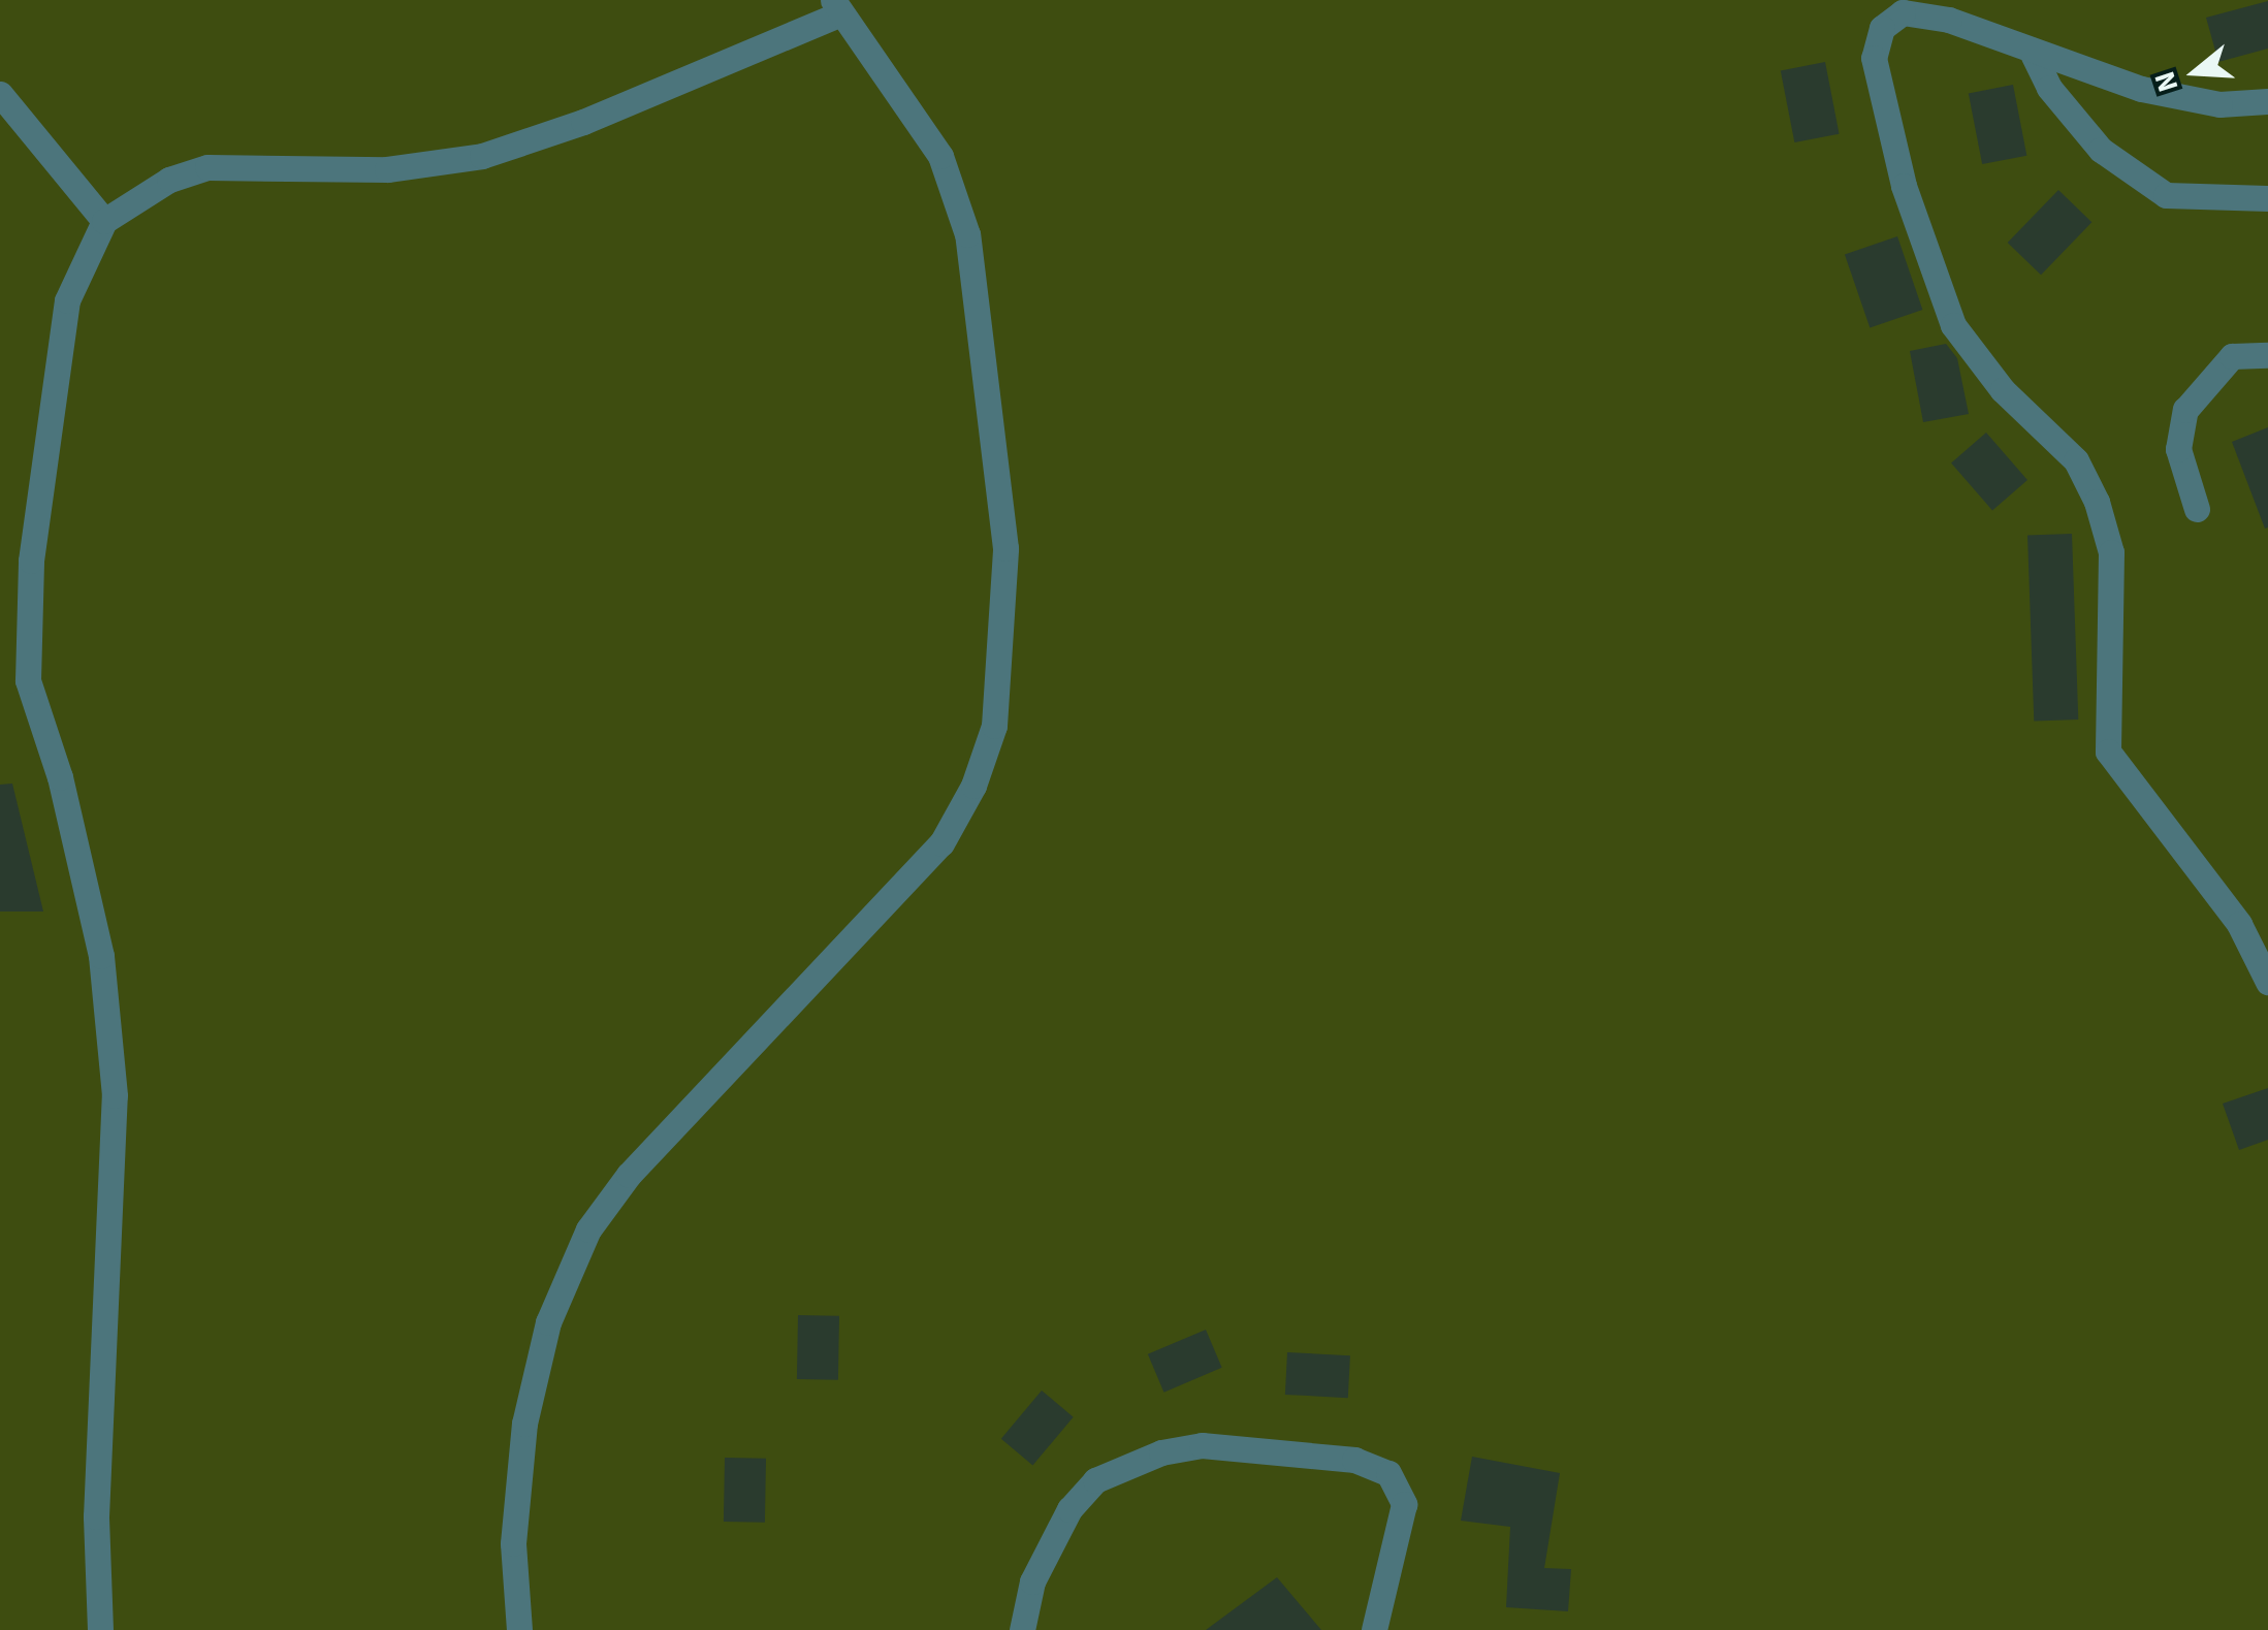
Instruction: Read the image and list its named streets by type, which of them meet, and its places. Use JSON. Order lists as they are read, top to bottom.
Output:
{
  "north": "left"
}
